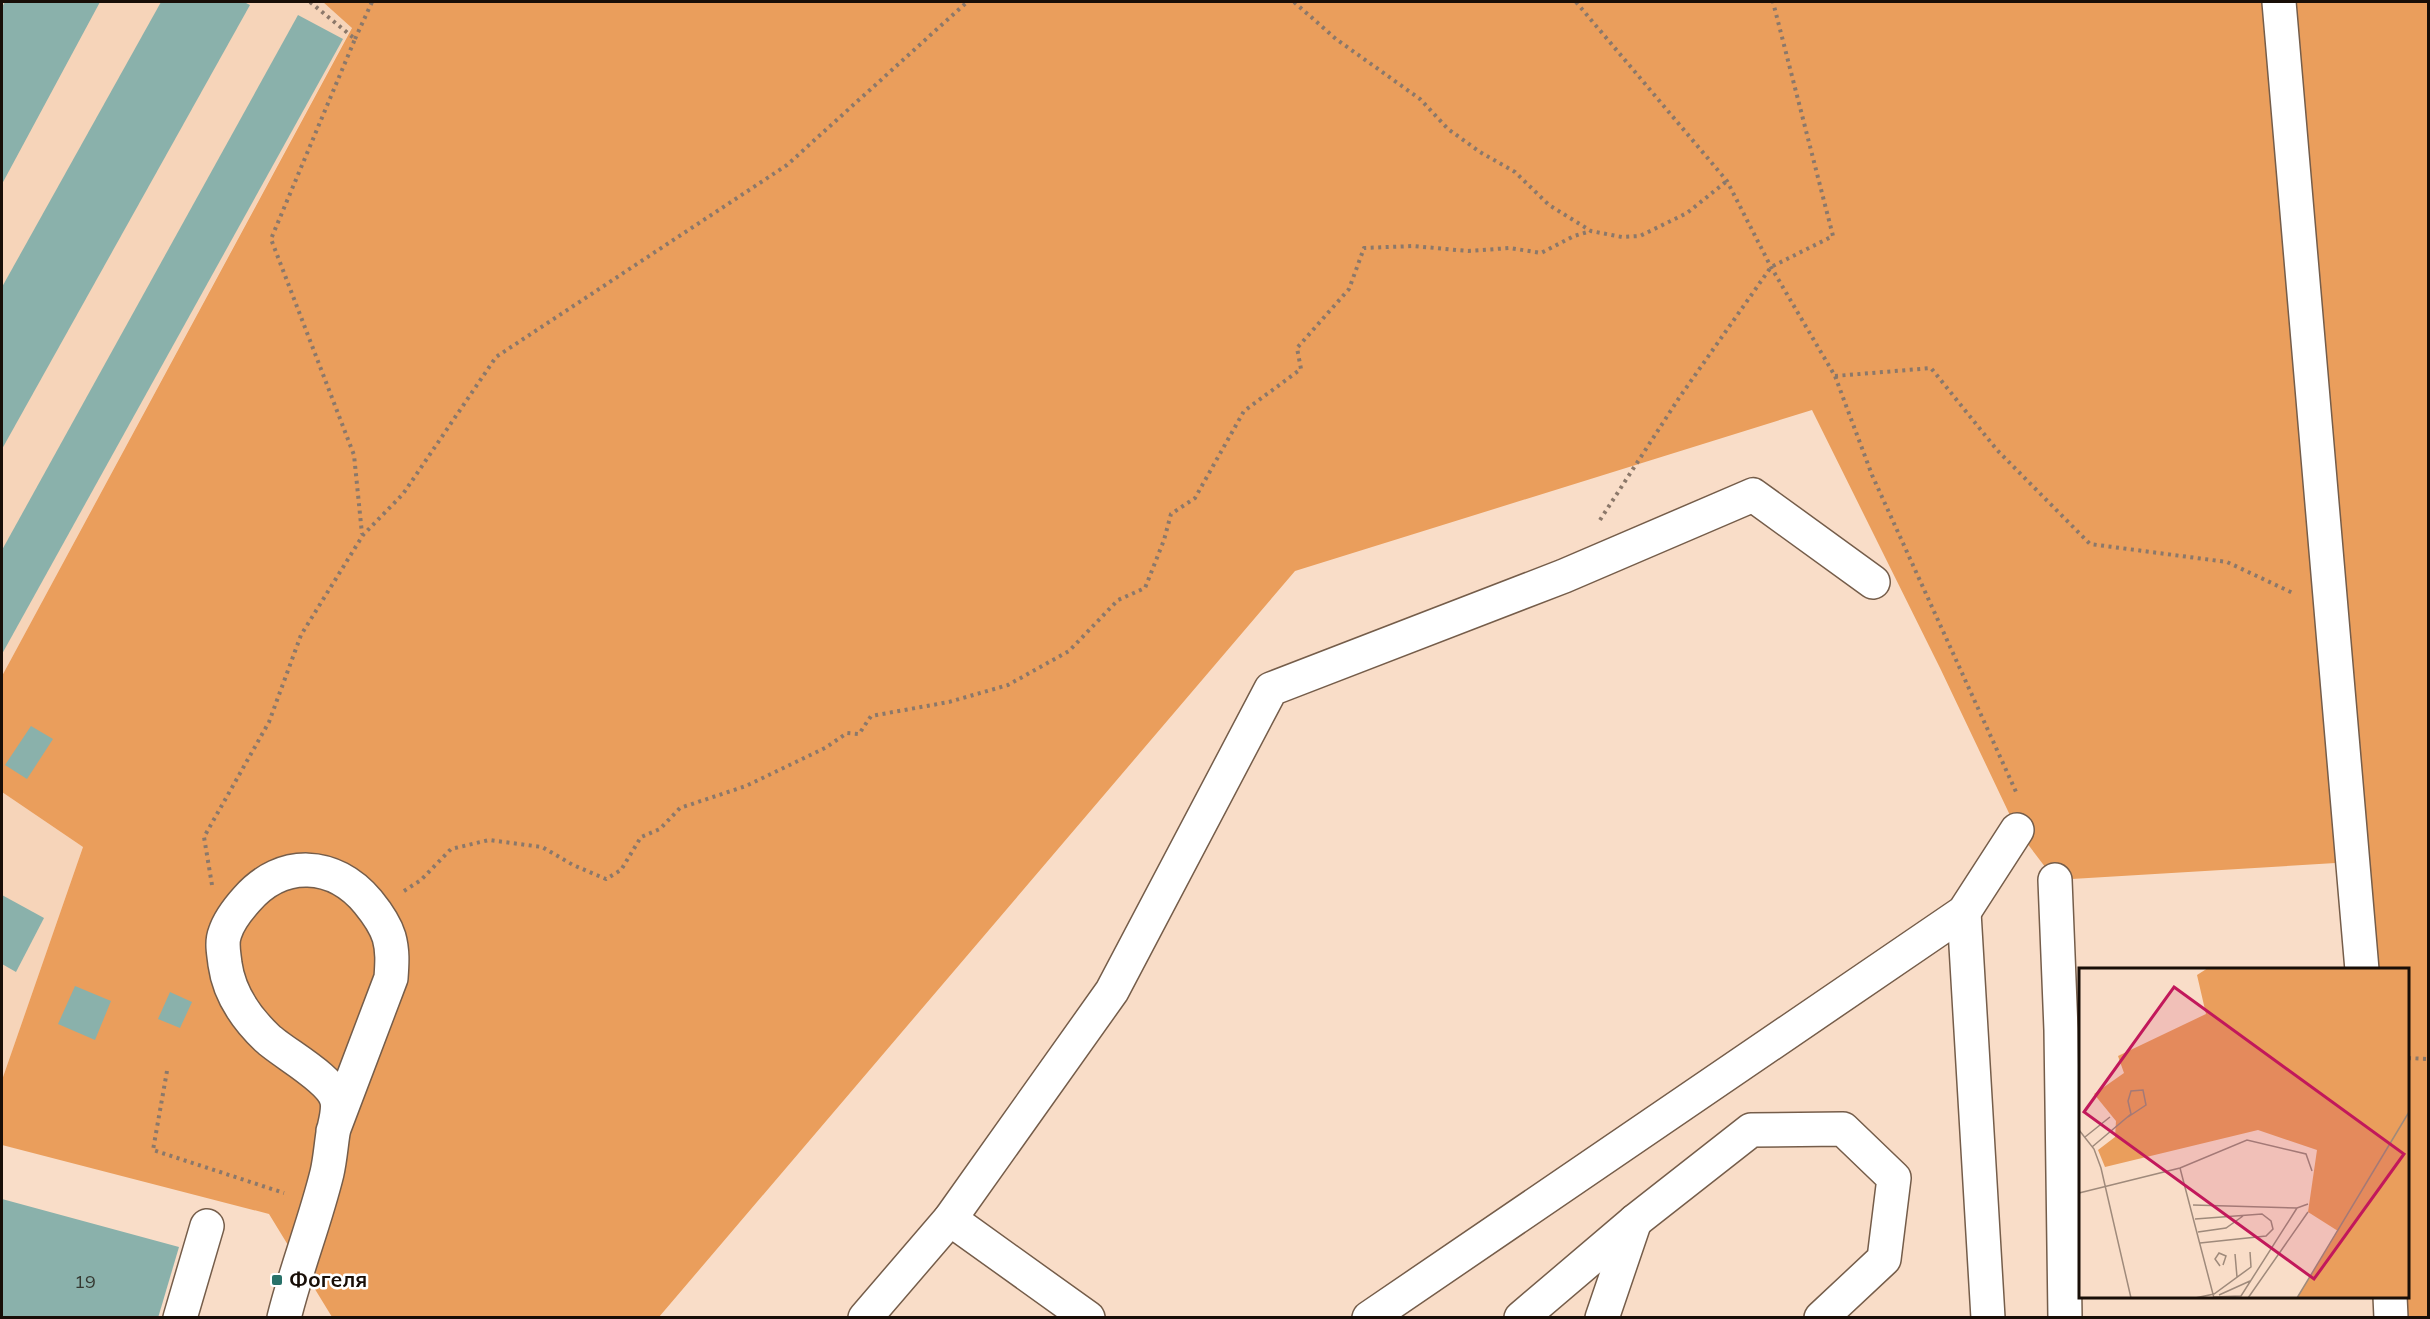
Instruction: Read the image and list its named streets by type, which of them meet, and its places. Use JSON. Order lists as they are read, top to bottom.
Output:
{
  "places": {
    "transit": ["Фогеля"]
  },
  "house_numbers": ["19"]
}
